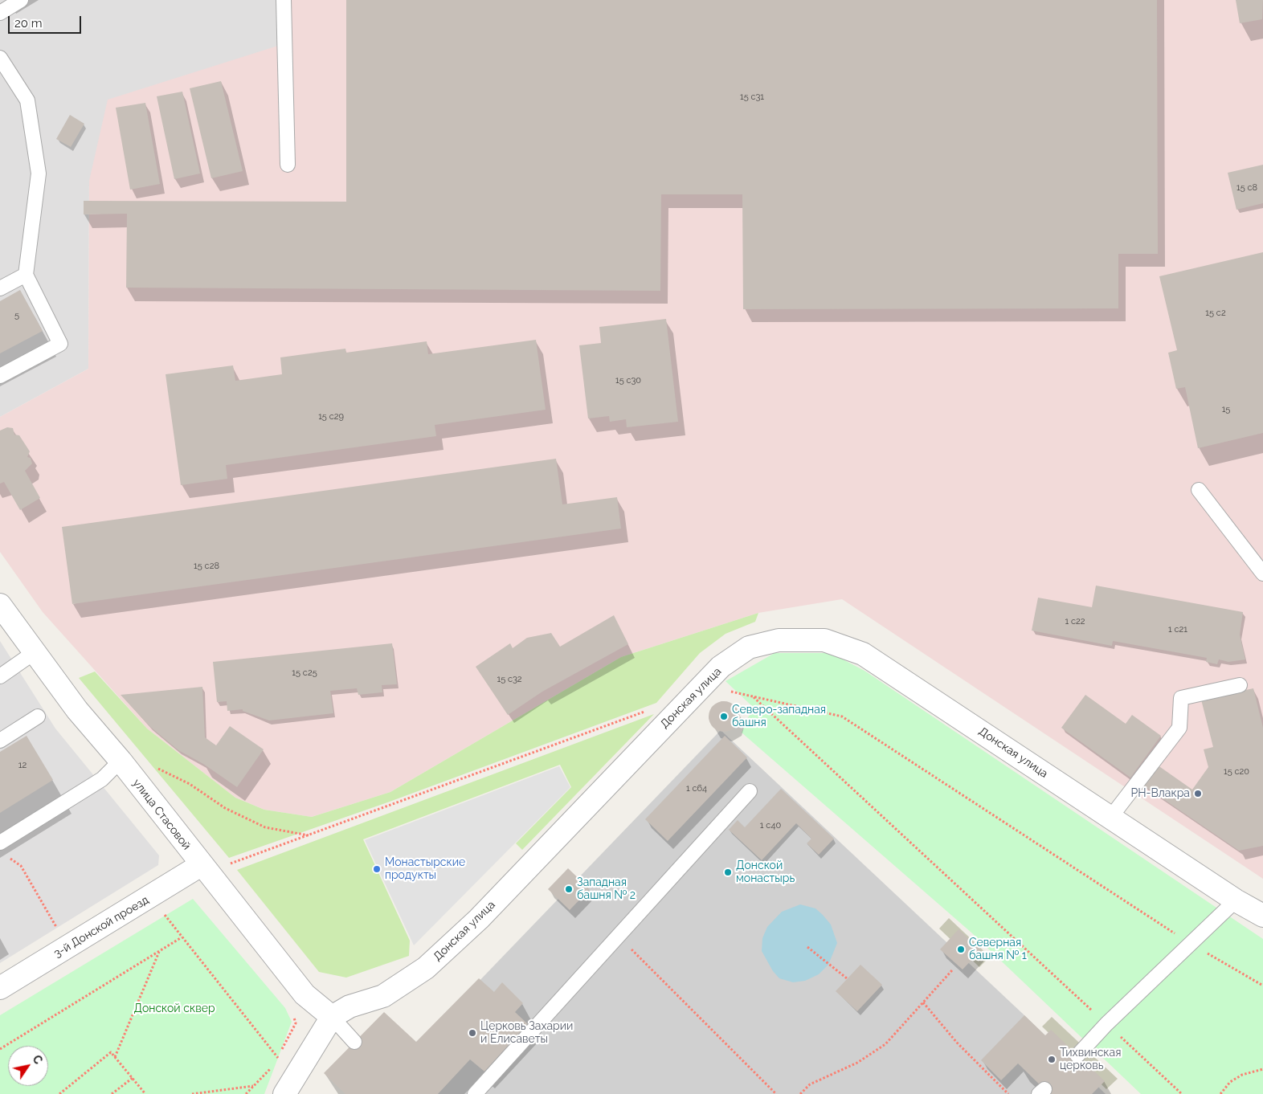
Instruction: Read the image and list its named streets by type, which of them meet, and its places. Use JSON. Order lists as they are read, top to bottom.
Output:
{
  "streets": {
    "street": ["Донская улица", "улица Стасовой", "3-й Донской проезд"]
  },
  "crossings": [
    ["Донская улица", "улица Стасовой"],
    ["улица Стасовой", "3-й Донской проезд"]
  ],
  "parks": ["Донской сквер"],
  "places": [
    "Северо-западная башня",
    "РН-Влакра",
    "Монастырские продукты",
    "Донской монастырь",
    "Западная башня № 2",
    "Северная башня № 1",
    "Церковь Захарии и Елисаветы",
    "Тихвинская церковь"
  ],
  "house_numbers": [
    "15 с31",
    "15 с8",
    "15 с2",
    "5",
    "15 с30",
    "15",
    "15 с29",
    "15 с28",
    "1 с22",
    "1 с21",
    "15 с25",
    "15 с32",
    "12",
    "15 с20",
    "1 с64",
    "1 с40"
  ],
  "scale_bar": "20 m",
  "north": "top right"
}
